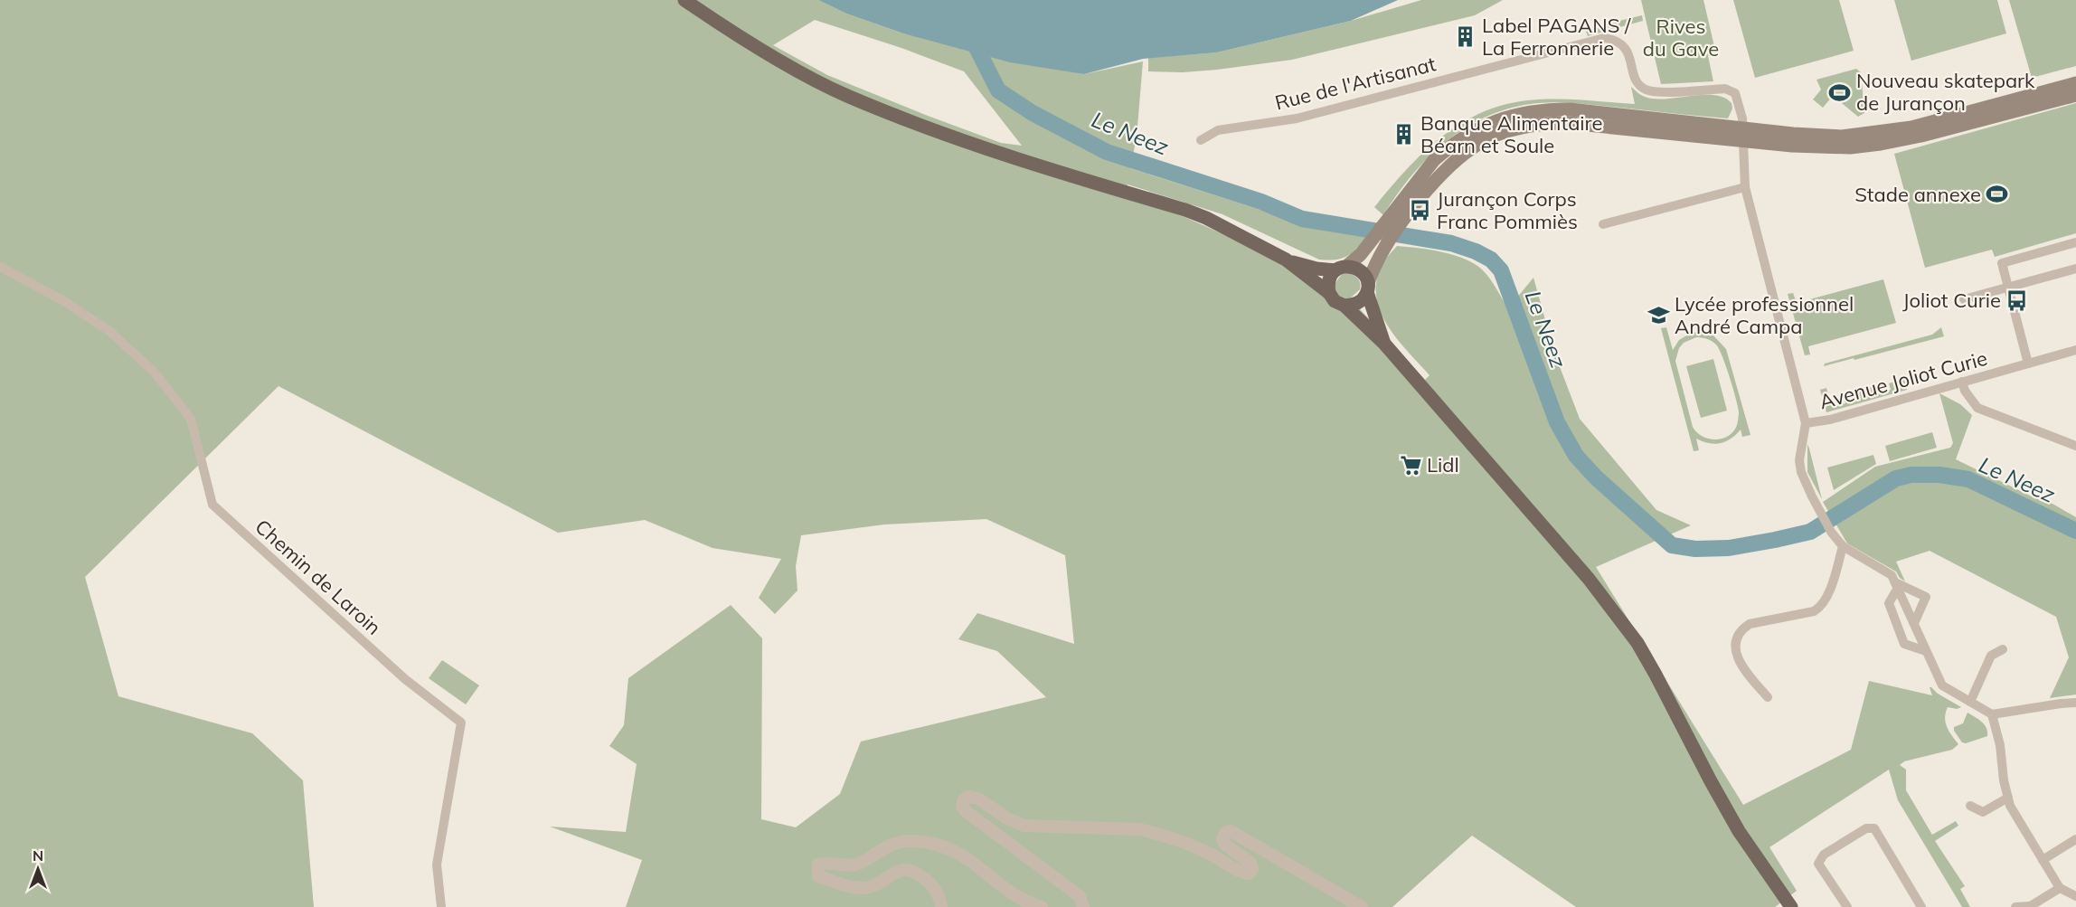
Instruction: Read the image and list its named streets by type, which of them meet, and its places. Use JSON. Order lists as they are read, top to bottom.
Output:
{
  "streets": {
    "street": ["Rue de l'Artisanat", "Avenue Joliot Curie", "Chemin de Laroin"]
  },
  "crossings": [
    ["Rue de l'Artisanat", "Avenue Joliot Curie"]
  ],
  "water": ["Le Neez"],
  "parks": ["Rives du Gave"],
  "places": {
    "building": ["Label PAGANS / La Ferronnerie", "Banque Alimentaire Béarn et Soule"],
    "sports": ["Nouveau skatepark de Jurançon", "Stade annexe"],
    "bus stop": ["Jurançon Corps Franc Pommiès", "Joliot Curie"],
    "school or university": ["Lycée professionnel André Campa"],
    "supermarket": ["Lidl"]
  },
  "north": "top"
}
